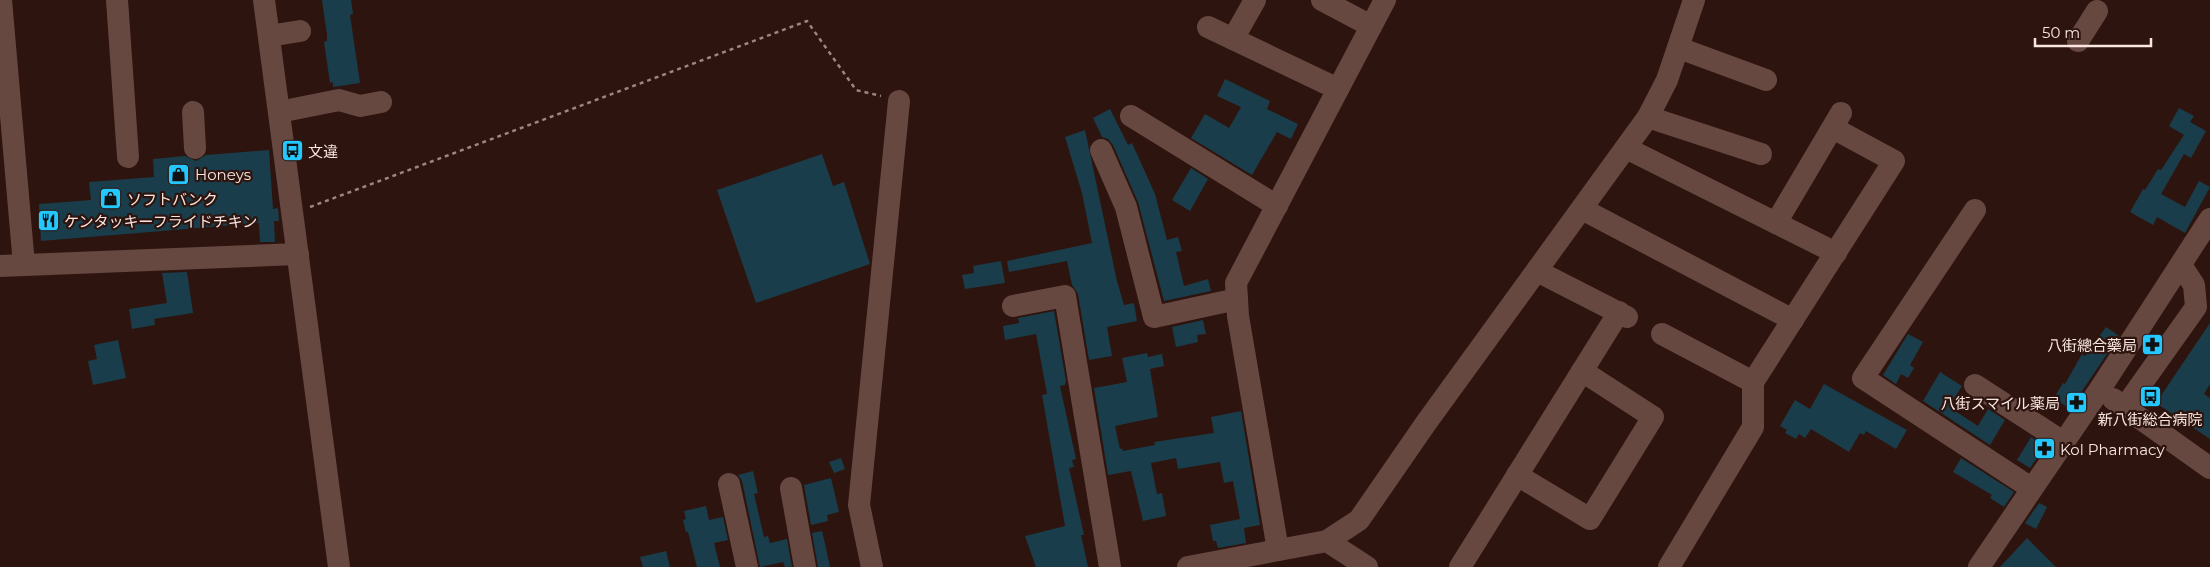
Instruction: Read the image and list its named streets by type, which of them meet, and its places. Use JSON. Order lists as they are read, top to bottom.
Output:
{
  "places": {
    "bus stop": ["文違", "新八街総合病院"],
    "shop": ["Honeys", "ソフトバンク"],
    "restaurant": ["ケンタッキーフライドチキン"],
    "pharmacy": ["八街總合藥局", "八街スマイル薬局", "Kol Pharmacy"]
  },
  "scale_bar": "50 m"
}
